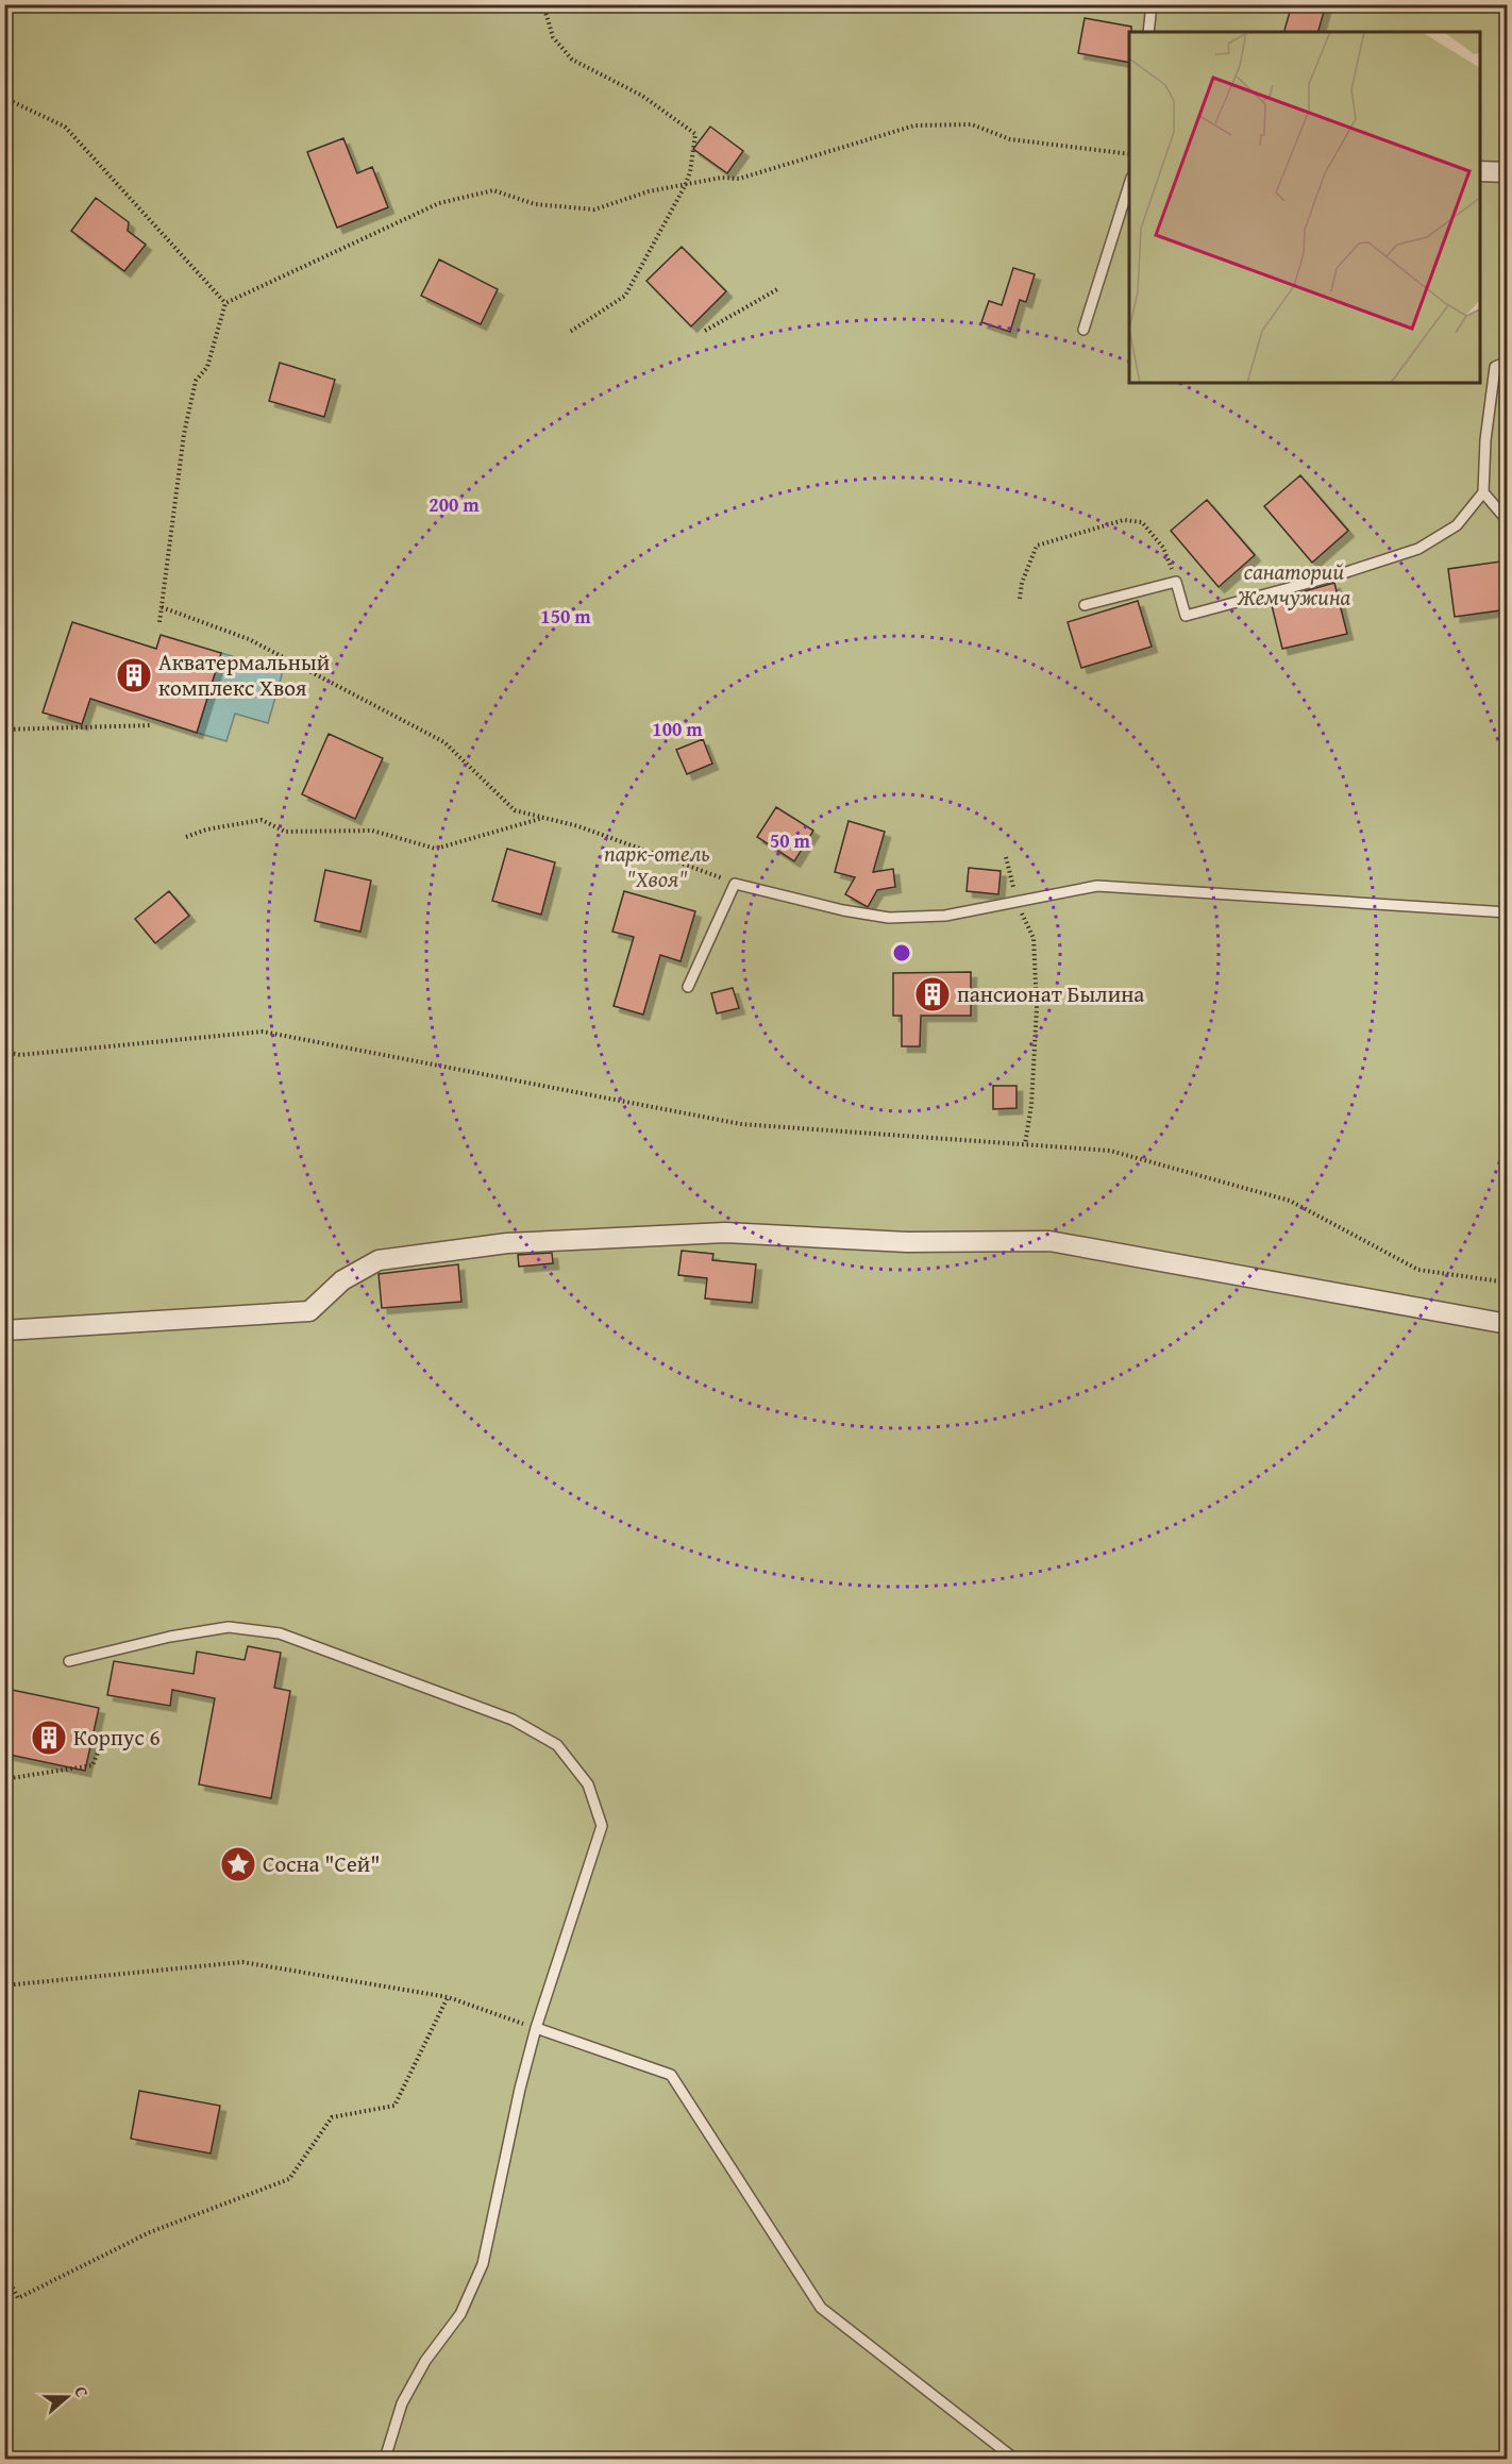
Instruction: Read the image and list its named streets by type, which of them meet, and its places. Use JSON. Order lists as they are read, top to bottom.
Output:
{
  "parks": ["санаторий Жемчужина", "парк-отель \"Хвоя\""],
  "places": {
    "building": ["Акватермальный комплекс Хвоя", "пансионат Былина", "Корпус 6"],
    "place": ["Сосна \"Сей\""]
  },
  "north": "right",
  "rings": [
    "200 m",
    "150 m",
    "100 m",
    "50 m"
  ]
}
